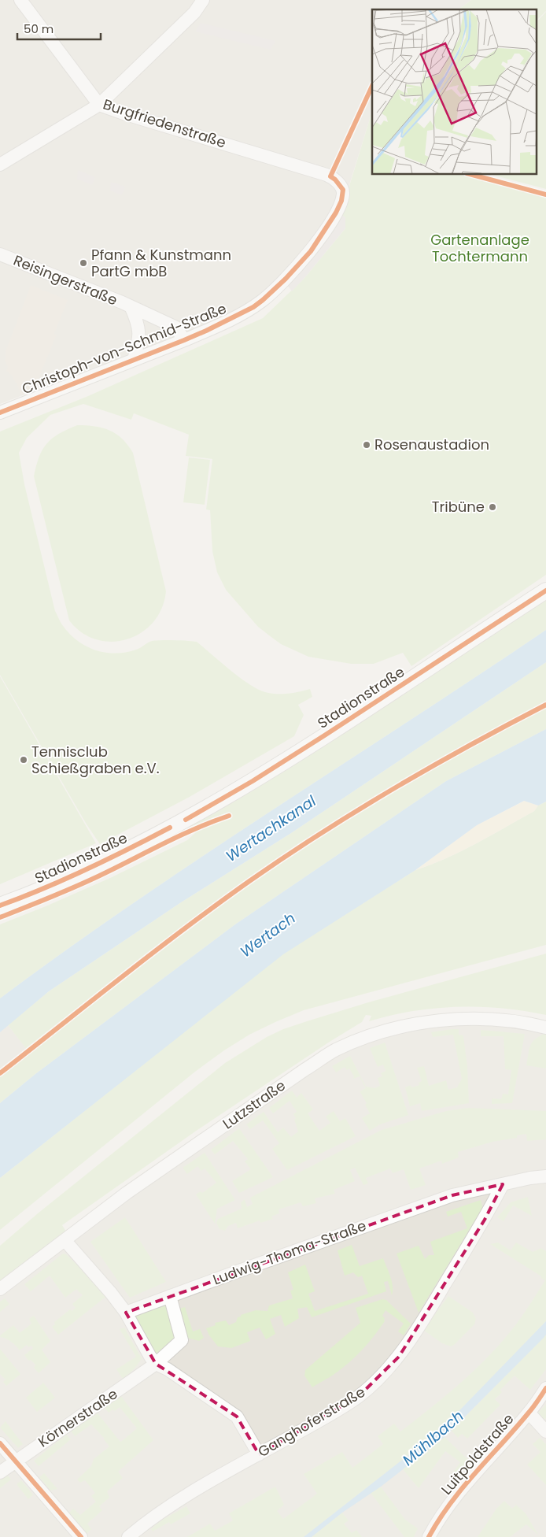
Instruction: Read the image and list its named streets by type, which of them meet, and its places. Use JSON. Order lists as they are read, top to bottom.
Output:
{
  "streets": {
    "street": [
      "Burgfriedenstraße",
      "Reisingerstraße",
      "Christoph-von-Schmid-Straße",
      "Stadionstraße",
      "Lutzstraße",
      "Ludwig-Thoma-Straße",
      "Körnerstraße",
      "Ganghoferstraße",
      "Luitpoldstraße"
    ]
  },
  "crossings": [
    ["Burgfriedenstraße", "Christoph-von-Schmid-Straße"],
    ["Reisingerstraße", "Christoph-von-Schmid-Straße"],
    ["Ludwig-Thoma-Straße", "Körnerstraße"],
    ["Ludwig-Thoma-Straße", "Ganghoferstraße"]
  ],
  "water": ["Wertachkanal", "Wertach", "Mühlbach"],
  "parks": ["Gartenanlage Tochtermann"],
  "places": [
    "Pfann & Kunstmann PartG mbB",
    "Rosenaustadion",
    "Tribüne",
    "Tennisclub Schießgraben e.V."
  ],
  "scale_bar": "50 m"
}
